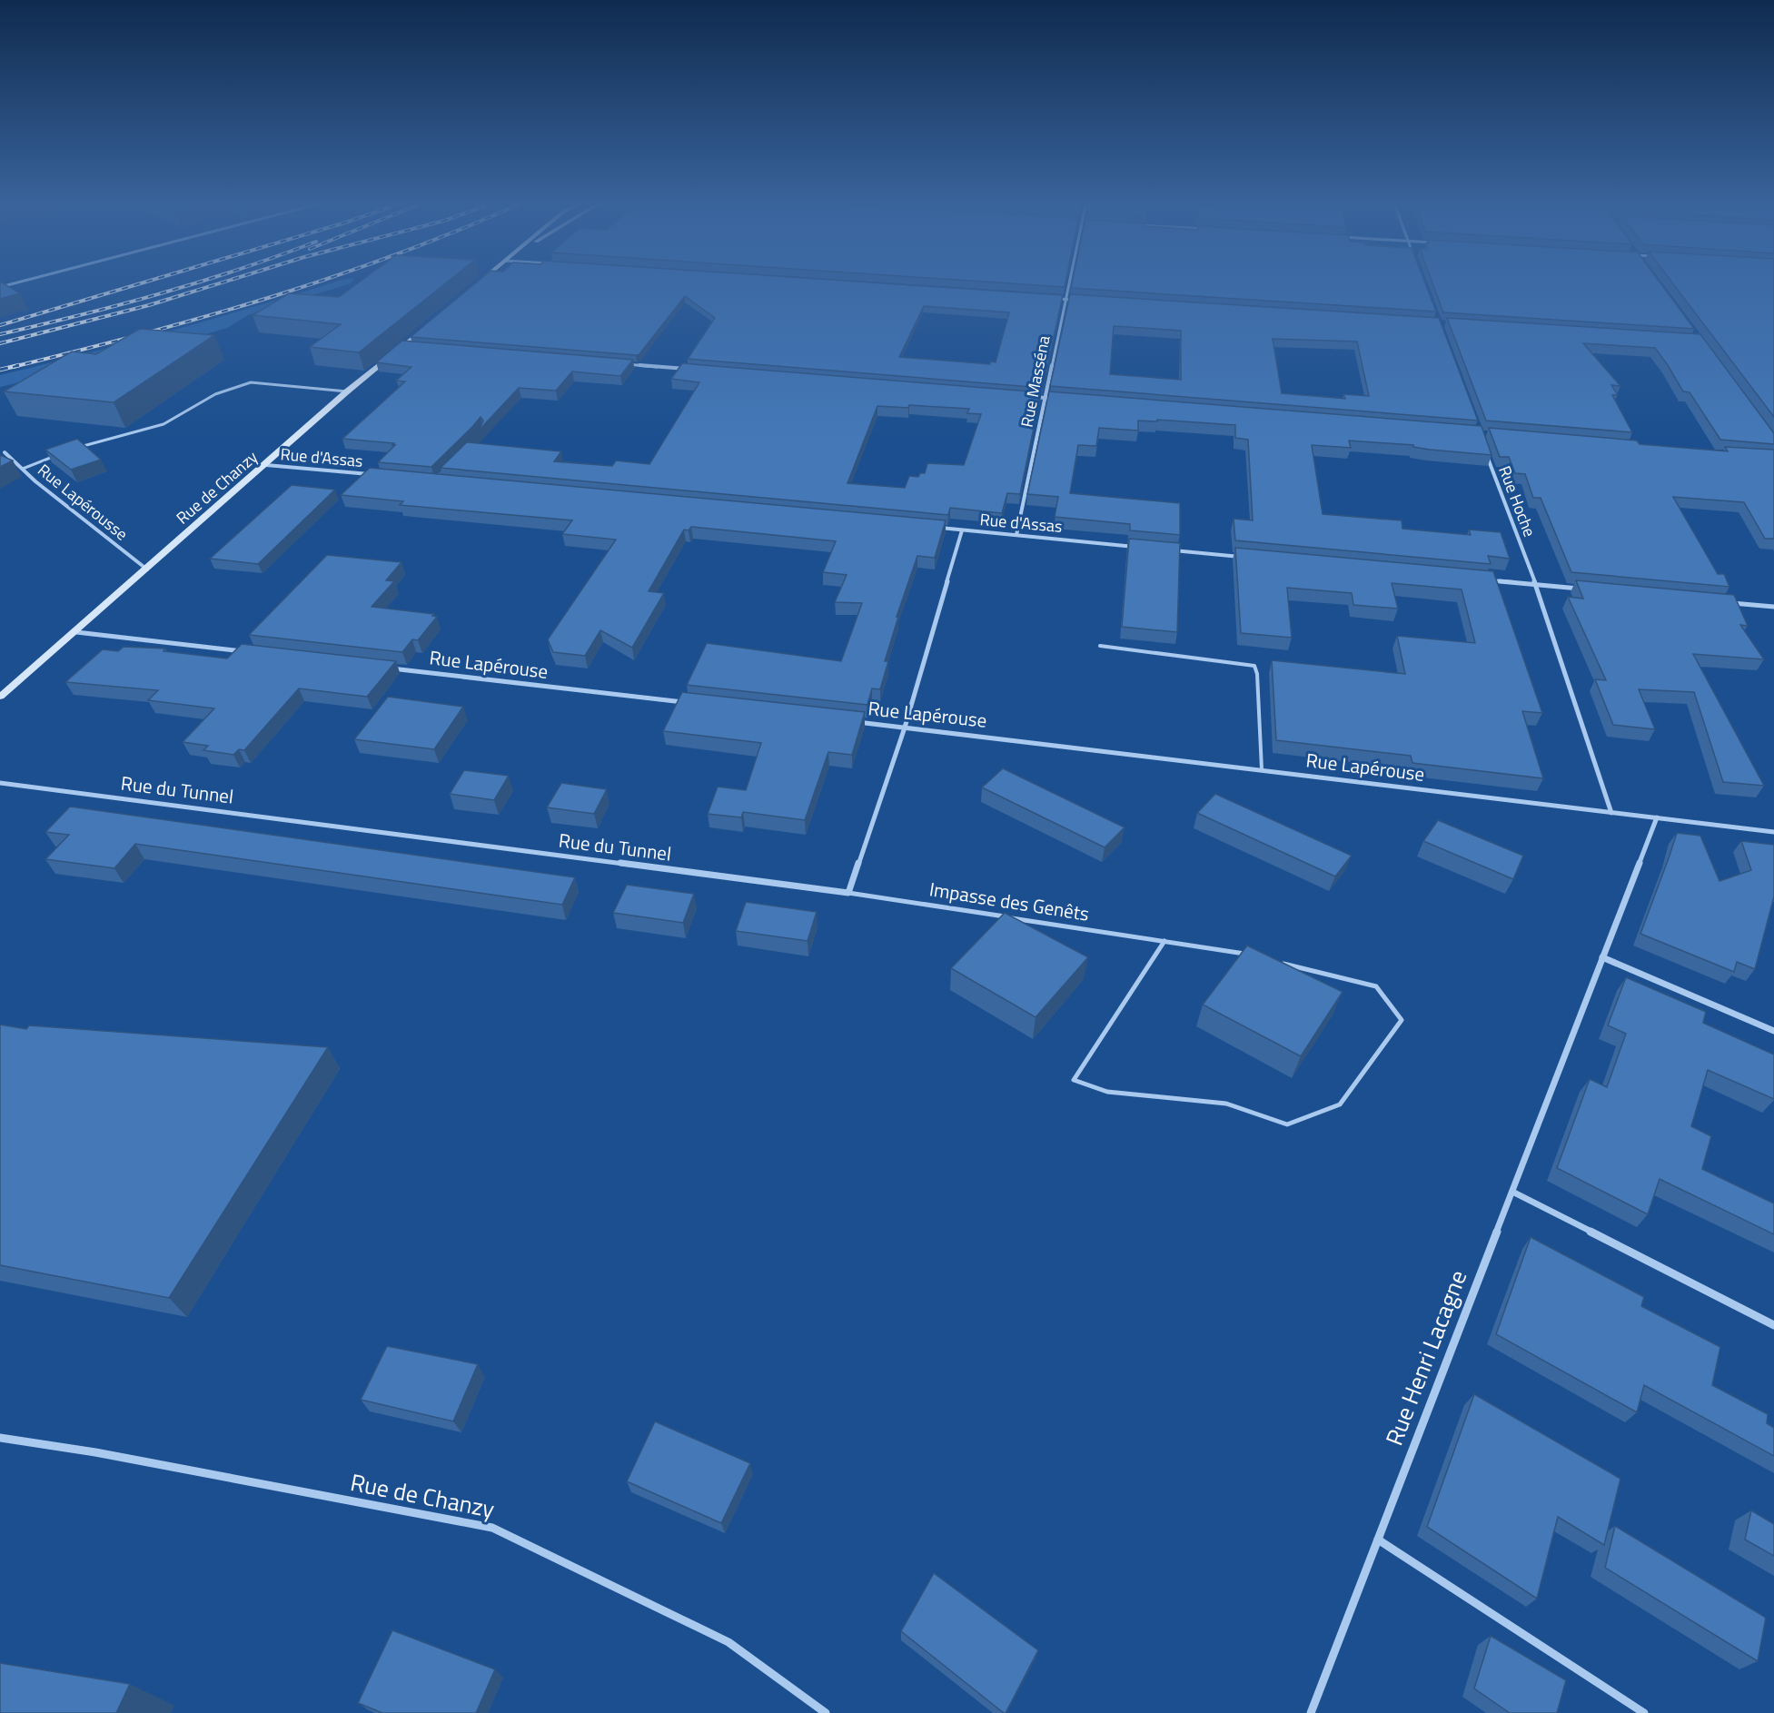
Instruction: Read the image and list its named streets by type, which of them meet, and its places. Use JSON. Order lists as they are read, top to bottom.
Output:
{
  "streets": {
    "main road": ["Rue de Chanzy"],
    "street": [
      "Rue Masséna",
      "Rue d'Assas",
      "Rue Hoche",
      "Rue Lapérousse",
      "Rue Lapérouse",
      "Rue du Tunnel",
      "Rue Henri Lacagne"
    ],
    "lane": ["Impasse des Genêts"]
  },
  "crossings": [
    ["Rue Masséna", "Rue d'Assas"],
    ["Rue d'Assas", "Rue de Chanzy"],
    ["Rue de Chanzy", "Rue Lapérousse"],
    ["Rue Hoche", "Rue Lapérouse"],
    ["Rue Lapérouse", "Rue Henri Lacagne"],
    ["Rue du Tunnel", "Impasse des Genêts"]
  ]
}
